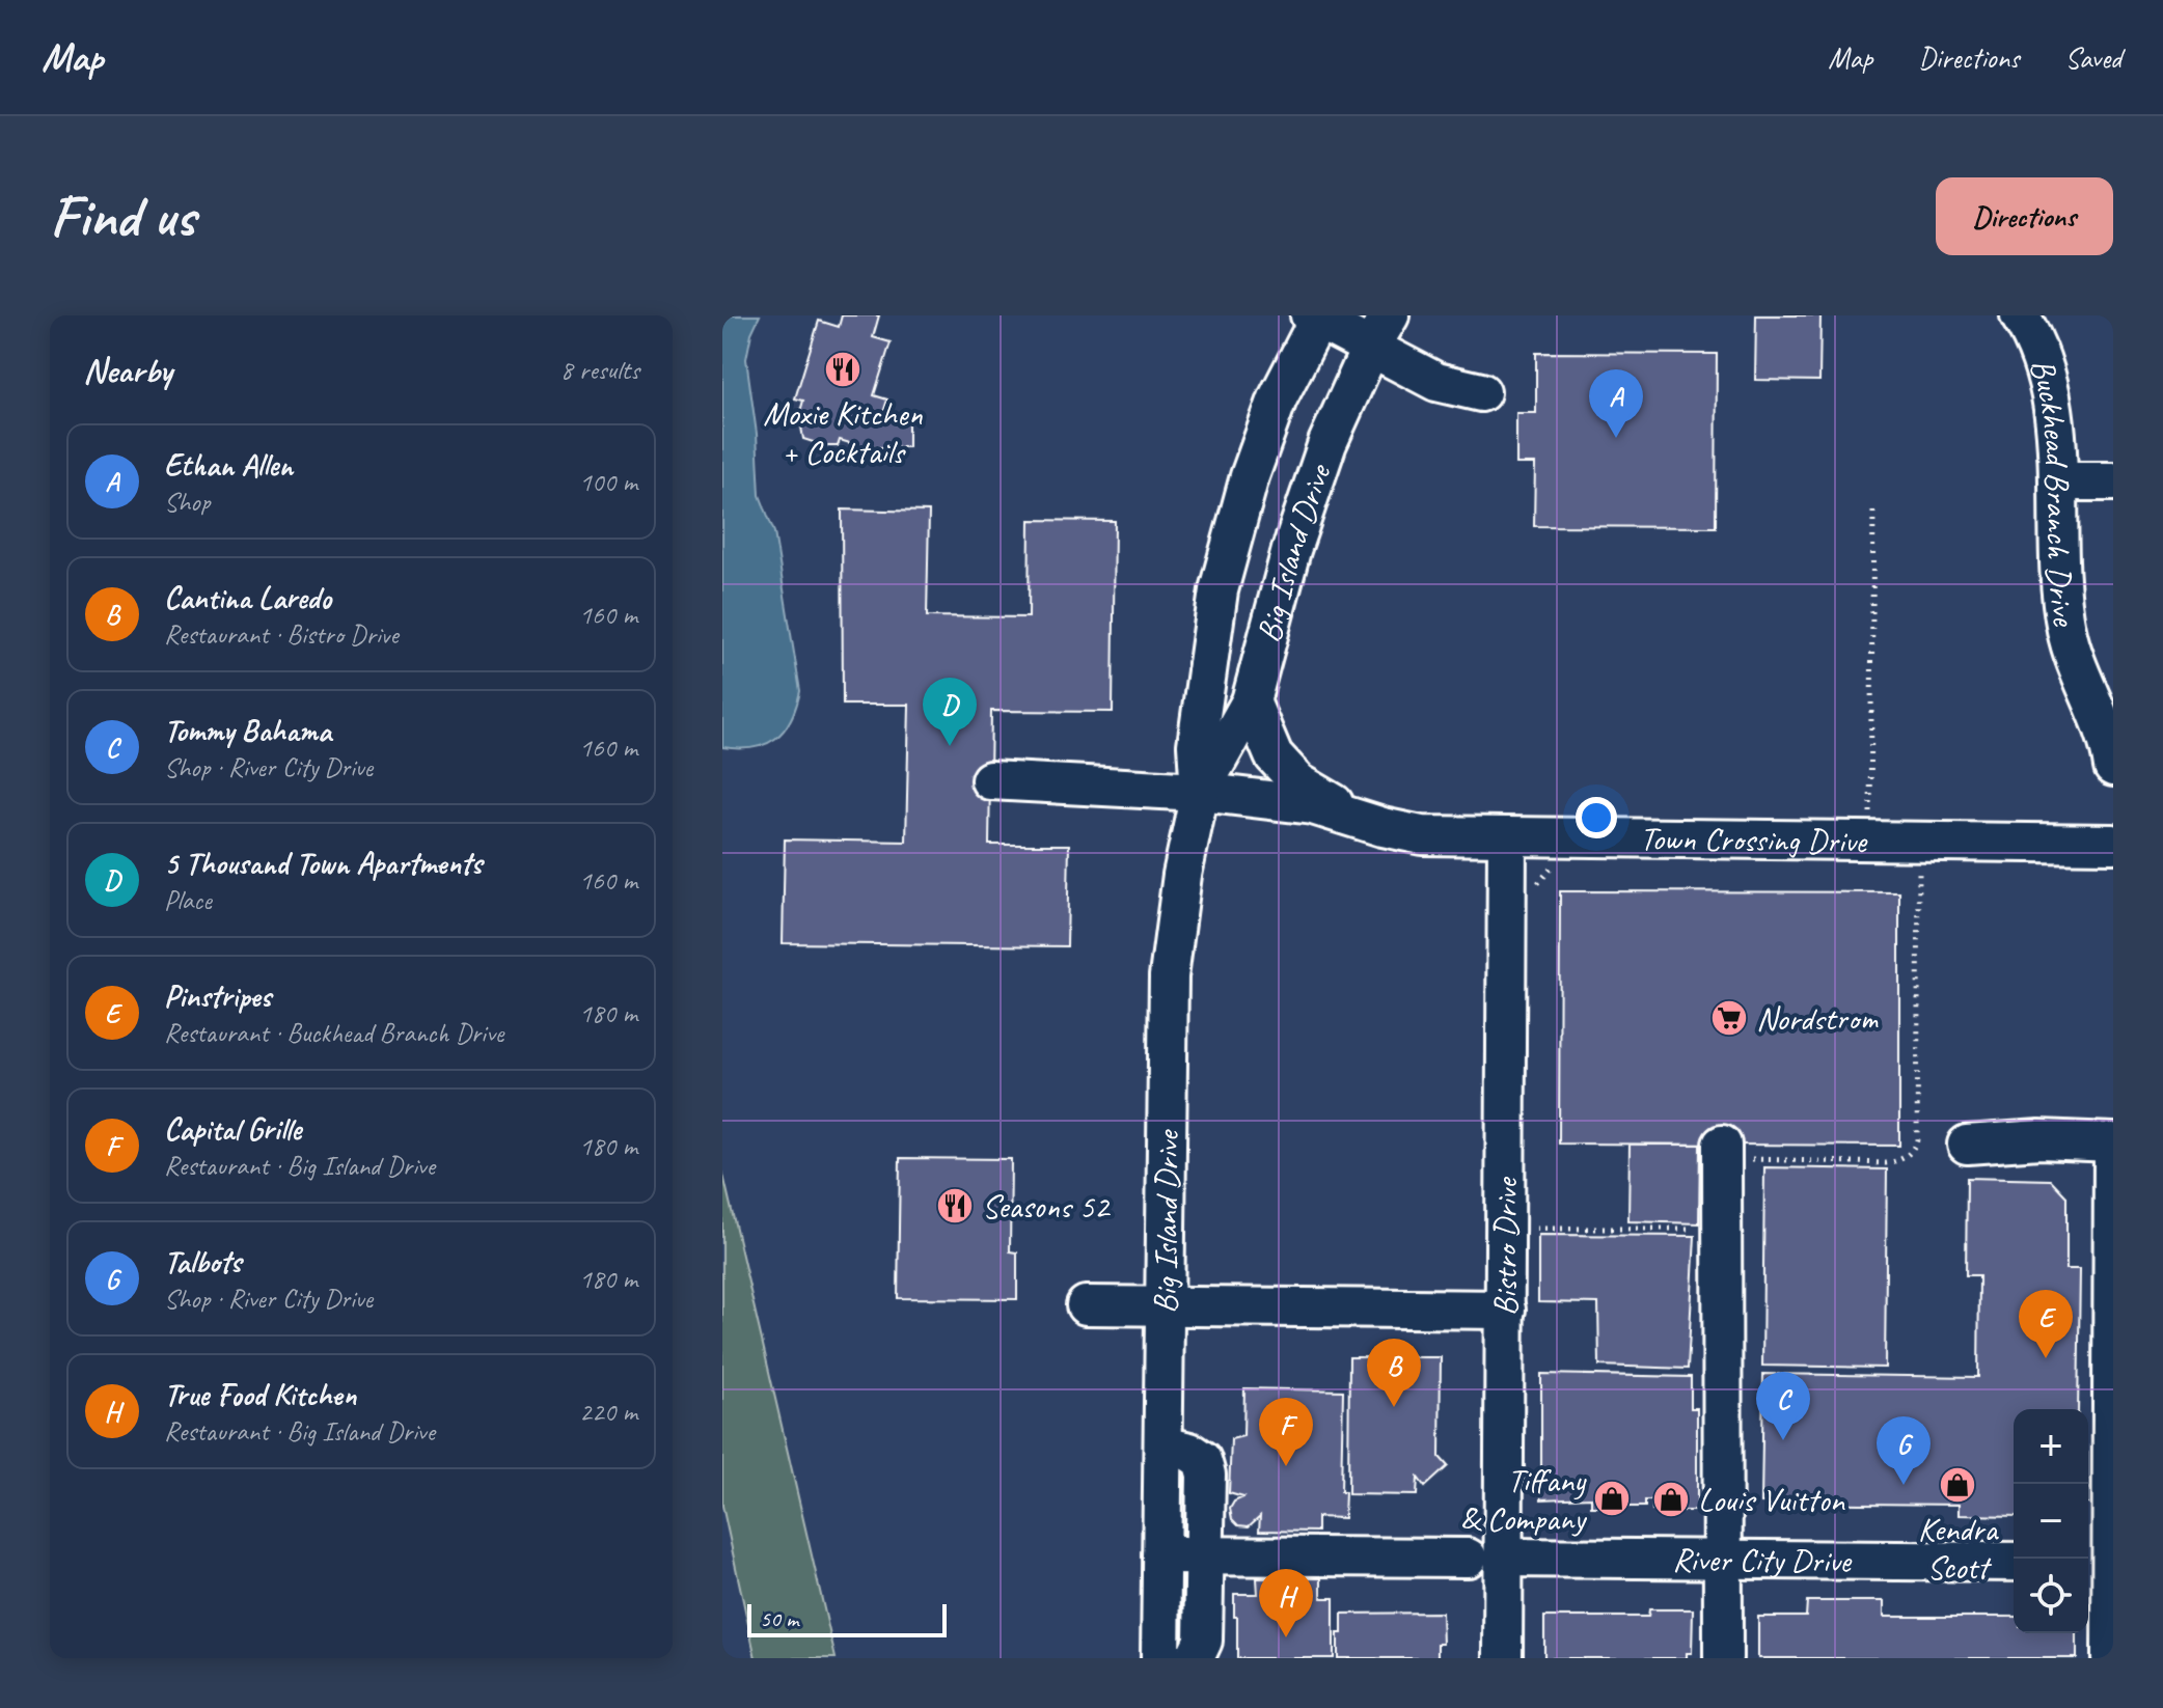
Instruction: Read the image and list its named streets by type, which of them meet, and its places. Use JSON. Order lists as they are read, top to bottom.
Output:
{
  "streets": {
    "street": [
      "Buckhead Branch Drive",
      "Big Island Drive",
      "Town Crossing Drive",
      "Bistro Drive",
      "River City Drive"
    ]
  },
  "crossings": [
    ["Big Island Drive", "Town Crossing Drive"],
    ["Big Island Drive", "River City Drive"],
    ["Town Crossing Drive", "Bistro Drive"],
    ["Bistro Drive", "River City Drive"]
  ],
  "places": {
    "restaurant": ["Moxie Kitchen + Cocktails", "Seasons 52"],
    "supermarket": ["Nordstrom"],
    "shop": ["Kendra Scott", "Tiffany & Company", "Louis Vuitton"]
  },
  "scale_bar": "50 m",
  "page": {
    "header": "Map",
    "nav": ["Map", "Directions", "Saved"],
    "buttons": "Directions",
    "title": "Find us",
    "heading": ["Nearby", "8 results"],
    "pins": [
      "A",
      "D",
      "E",
      "B",
      "C",
      "F",
      "G",
      "H"
    ],
    "list": [
      {
        "mark": "A",
        "name": "Ethan Allen",
        "note": "Shop",
        "value": "100 m"
      },
      {
        "mark": "B",
        "name": "Cantina Laredo",
        "note": "Restaurant · Bistro Drive",
        "value": "160 m"
      },
      {
        "mark": "C",
        "name": "Tommy Bahama",
        "note": "Shop · River City Drive",
        "value": "160 m"
      },
      {
        "mark": "D",
        "name": "5 Thousand Town Apartments",
        "note": "Place",
        "value": "160 m"
      },
      {
        "mark": "E",
        "name": "Pinstripes",
        "note": "Restaurant · Buckhead Branch Drive",
        "value": "180 m"
      },
      {
        "mark": "F",
        "name": "Capital Grille",
        "note": "Restaurant · Big Island Drive",
        "value": "180 m"
      },
      {
        "mark": "G",
        "name": "Talbots",
        "note": "Shop · River City Drive",
        "value": "180 m"
      },
      {
        "mark": "H",
        "name": "True Food Kitchen",
        "note": "Restaurant · Big Island Drive",
        "value": "220 m"
      }
    ],
    "map_buttons": ["+", "−"],
    "scale": "50 m"
  }
}
